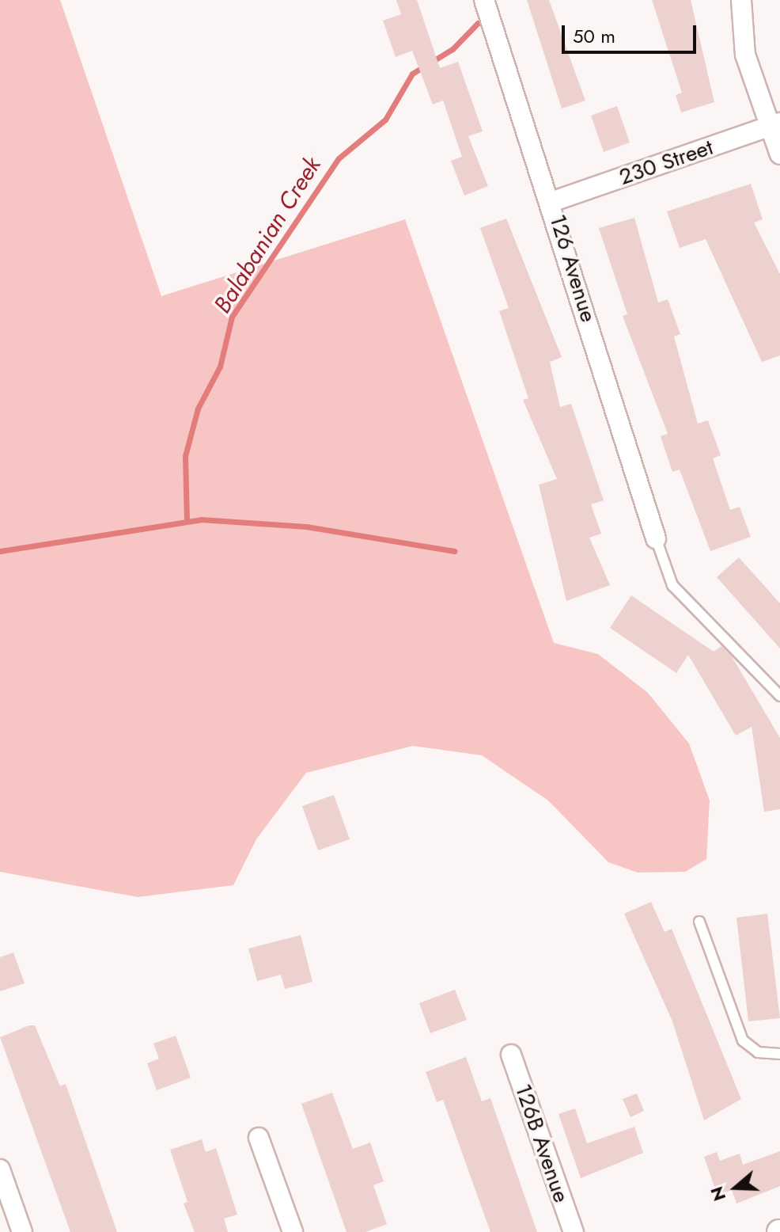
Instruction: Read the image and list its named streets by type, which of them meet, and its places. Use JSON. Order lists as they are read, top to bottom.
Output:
{
  "streets": {
    "street": ["230 Street", "126 Avenue", "126B Avenue"]
  },
  "crossings": [
    ["230 Street", "126 Avenue"]
  ],
  "water": ["Balabanian Creek"],
  "scale_bar": "50 m",
  "north": "left"
}
